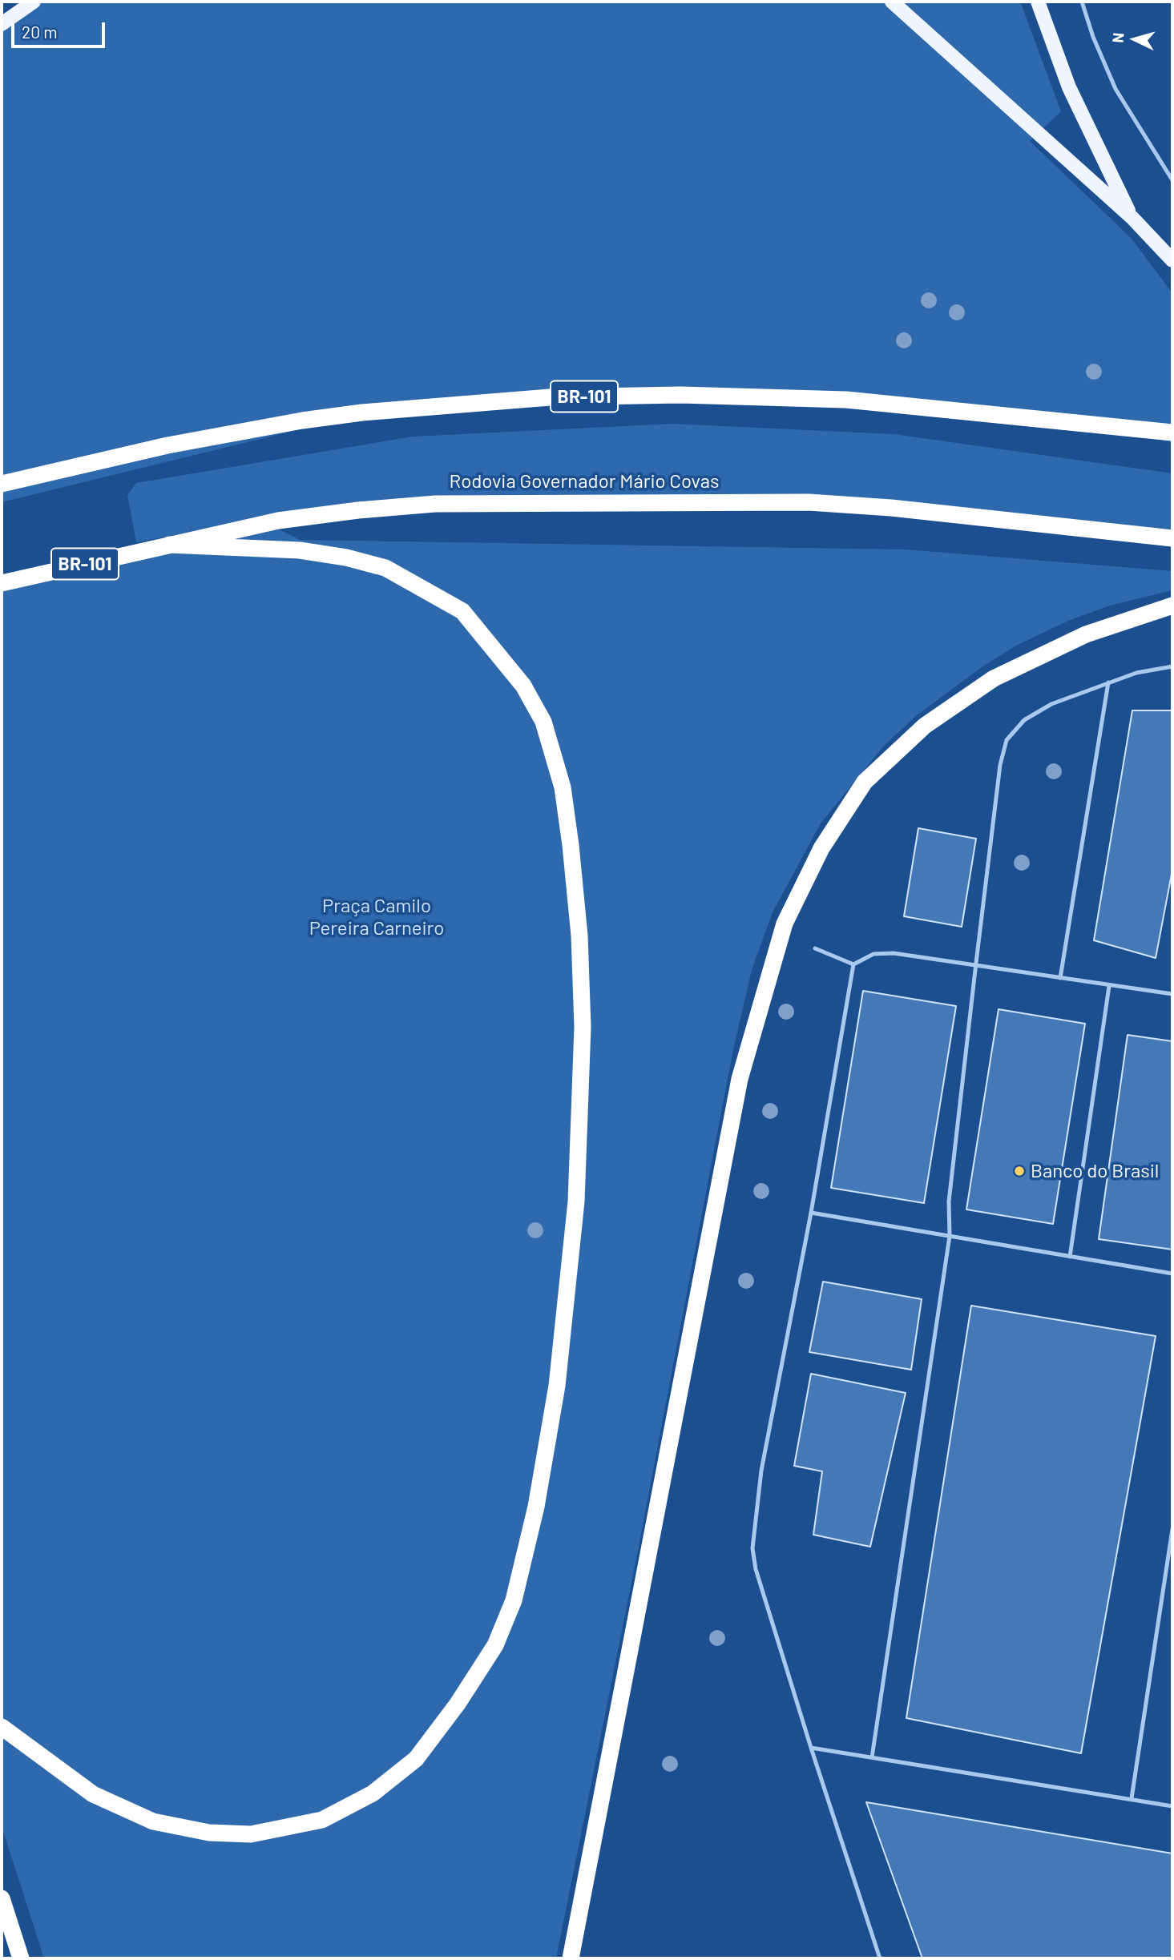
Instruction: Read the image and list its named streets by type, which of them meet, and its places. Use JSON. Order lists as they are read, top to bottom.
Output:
{
  "streets": {
    "highway": ["BR-101", "Rodovia Governador Mário Covas"]
  },
  "parks": ["Praça Camilo Pereira Carneiro"],
  "places": ["Banco do Brasil"],
  "scale_bar": "20 m",
  "north": "left"
}
